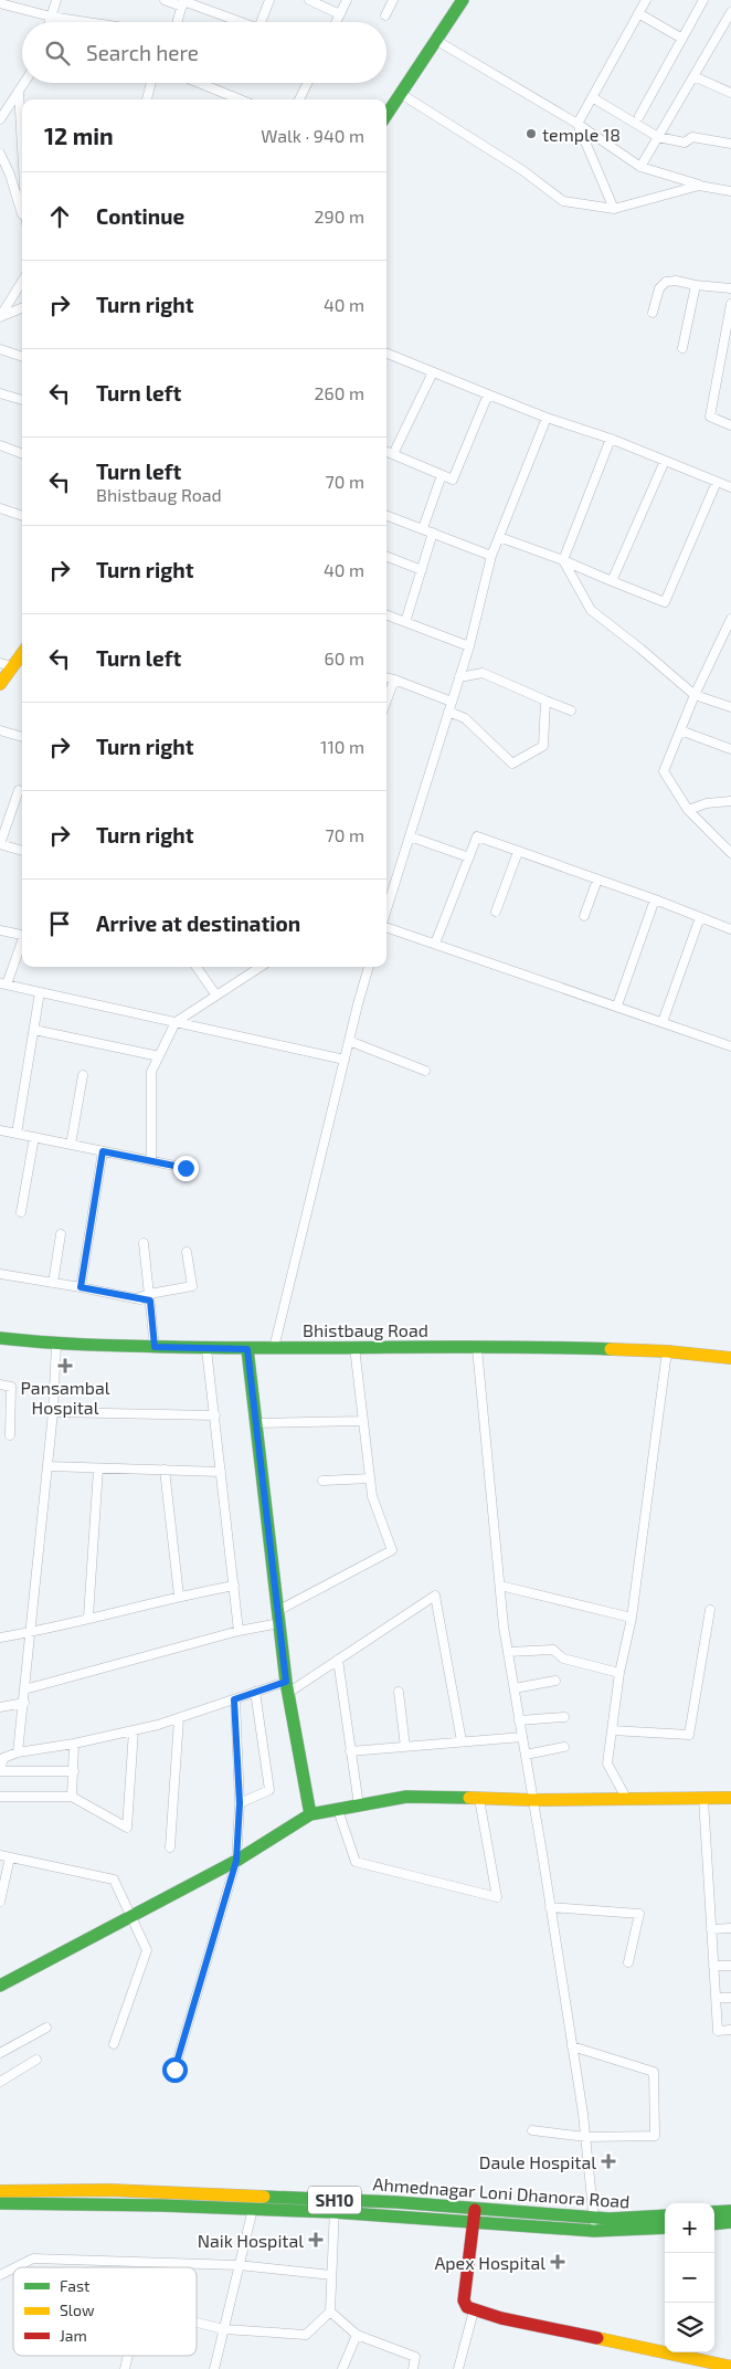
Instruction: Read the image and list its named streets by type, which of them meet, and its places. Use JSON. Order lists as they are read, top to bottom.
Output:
{
  "streets": {
    "street": ["Bhistbaug Road", "Ahmednagar Loni Dhanora Road", "SH10"]
  },
  "places": {
    "other": ["temple 18"],
    "health": [
      "Pansambal Hospital",
      "Daule Hospital",
      "Naik Hospital",
      "Apex Hospital"
    ]
  },
  "legend": ["Fast", "Slow", "Jam"],
  "page": {
    "search": "Search here",
    "heading": ["12 min", "Walk · 940 m"],
    "list": [
      ["Continue", "290 m"],
      ["Turn right", "40 m"],
      ["Turn left", "260 m"],
      ["Turn left", "Bhistbaug Road", "70 m"],
      ["Turn right", "40 m"],
      ["Turn left", "60 m"],
      ["Turn right", "110 m"],
      ["Turn right", "70 m"],
      "Arrive at destination"
    ],
    "map_buttons": ["+", "−"]
  }
}
